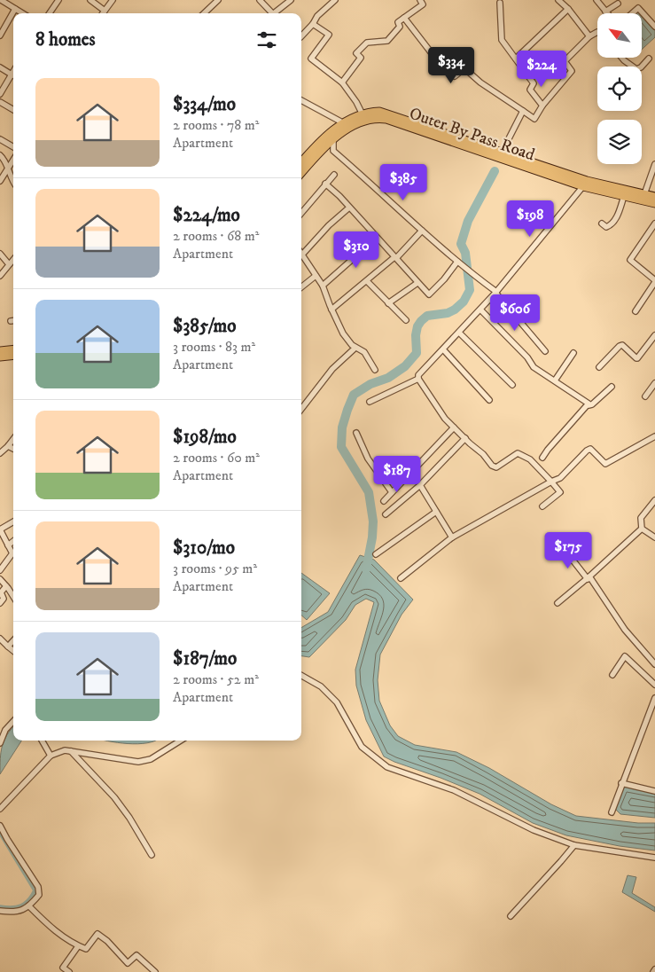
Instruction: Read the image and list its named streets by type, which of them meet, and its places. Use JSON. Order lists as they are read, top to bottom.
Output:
{
  "streets": {
    "main road": ["Outer By Pass Road"]
  },
  "north": "top left",
  "page": {
    "heading": "8 homes",
    "price": [
      "$334",
      "$224",
      "$385",
      "$198",
      "$310",
      "$606",
      "$187",
      "$175"
    ],
    "list": [
      {
        "name": "$334/mo",
        "note": "2 rooms · 78 m² · Apartment"
      },
      {
        "name": "$224/mo",
        "note": "2 rooms · 68 m² · Apartment"
      },
      {
        "name": "$385/mo",
        "note": "3 rooms · 83 m² · Apartment"
      },
      {
        "name": "$198/mo",
        "note": "2 rooms · 60 m² · Apartment"
      },
      {
        "name": "$310/mo",
        "note": "3 rooms · 95 m² · Apartment"
      },
      {
        "name": "$187/mo",
        "note": "2 rooms · 52 m² · Apartment"
      }
    ]
  }
}
